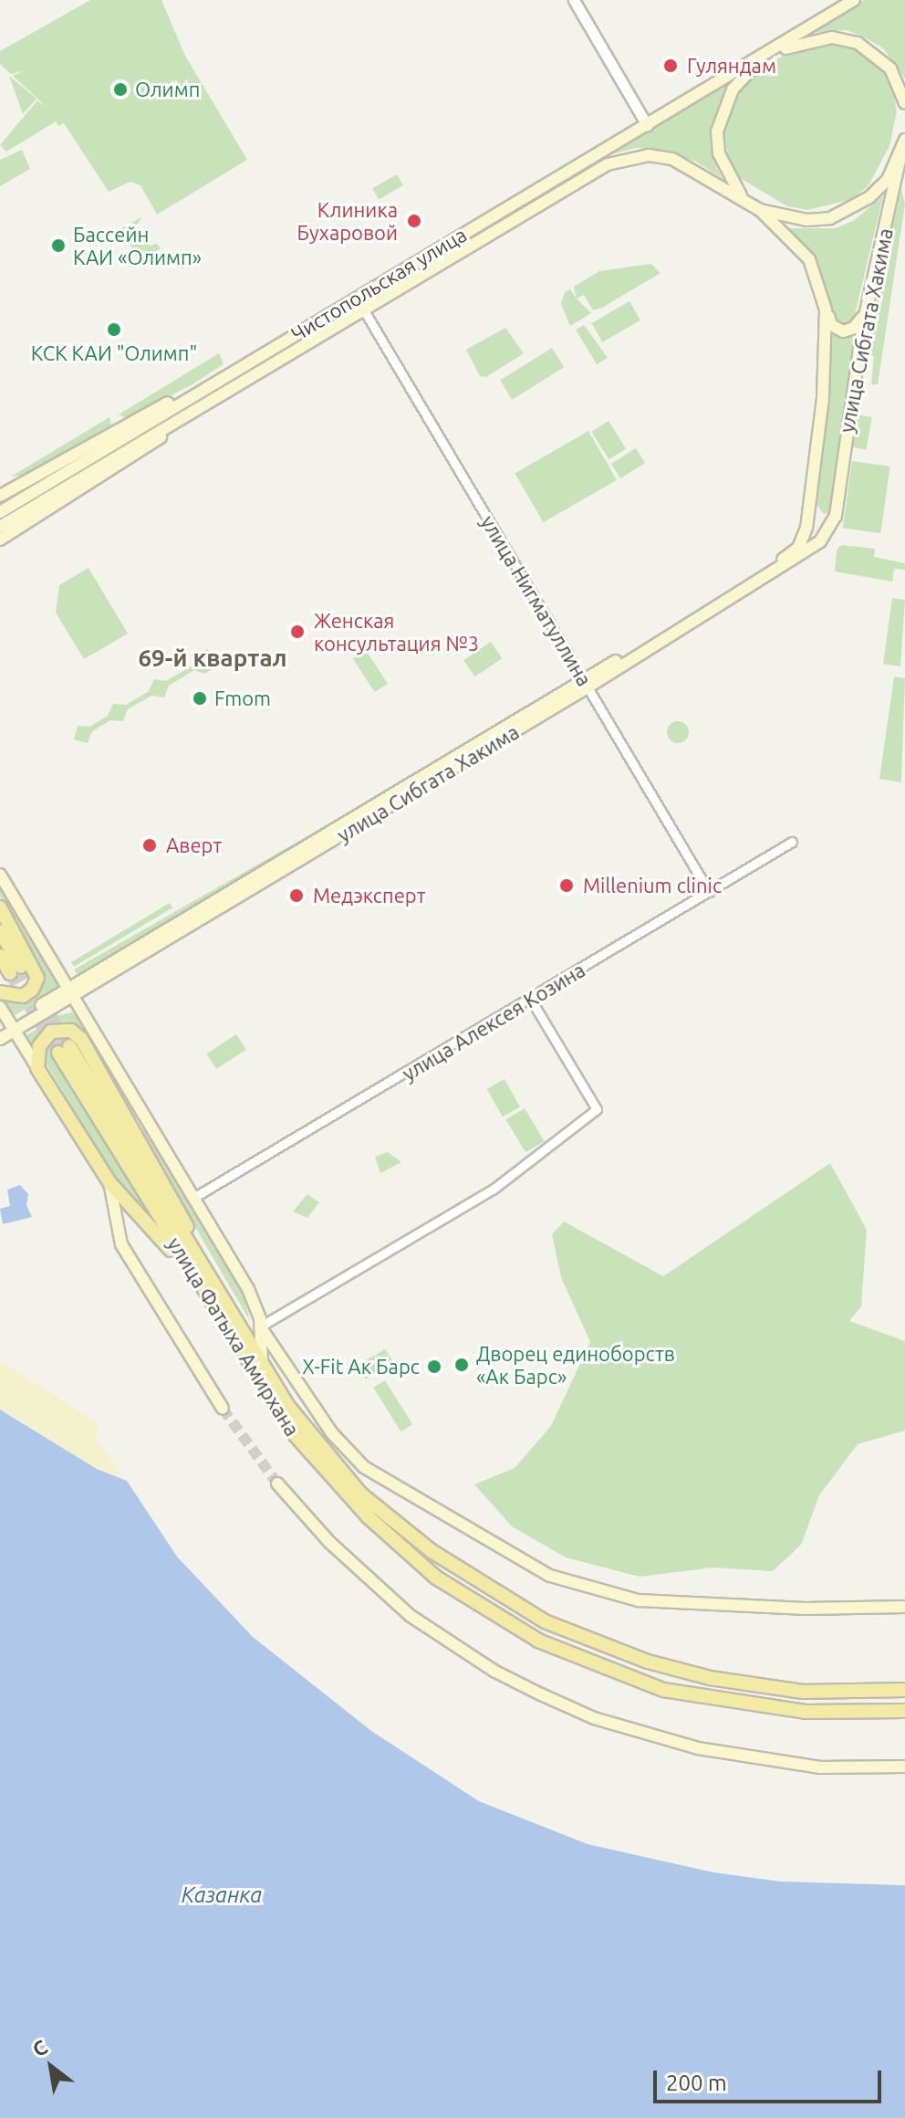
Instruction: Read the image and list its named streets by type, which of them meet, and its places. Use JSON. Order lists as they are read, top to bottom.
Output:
{
  "streets": {
    "main road": ["Чистопольская улица", "улица Сибгата Хакима", "улица Фатыха Амирхана"],
    "street": ["улица Нигматуллина", "улица Алексея Козина"]
  },
  "crossings": [
    ["Чистопольская улица", "улица Сибгата Хакима"],
    ["Чистопольская улица", "улица Нигматуллина"],
    ["улица Сибгата Хакима", "улица Нигматуллина"],
    ["улица Нигматуллина", "улица Алексея Козина"]
  ],
  "districts": ["69-й квартал"],
  "water": ["Казанка"],
  "places": [
    "Гуляндам",
    "Олимп",
    "Клиника Бухаровой",
    "Бассейн КАИ «Олимп»",
    "КСК КАИ \"Олимп\"",
    "Женская консультация №3",
    "Fmom",
    "Аверт",
    "Millenium clinic",
    "Медэксперт",
    "Дворец единоборств «Ак Барс»",
    "X-Fit Ак Барс"
  ],
  "scale_bar": "200 m",
  "north": "top left"
}
